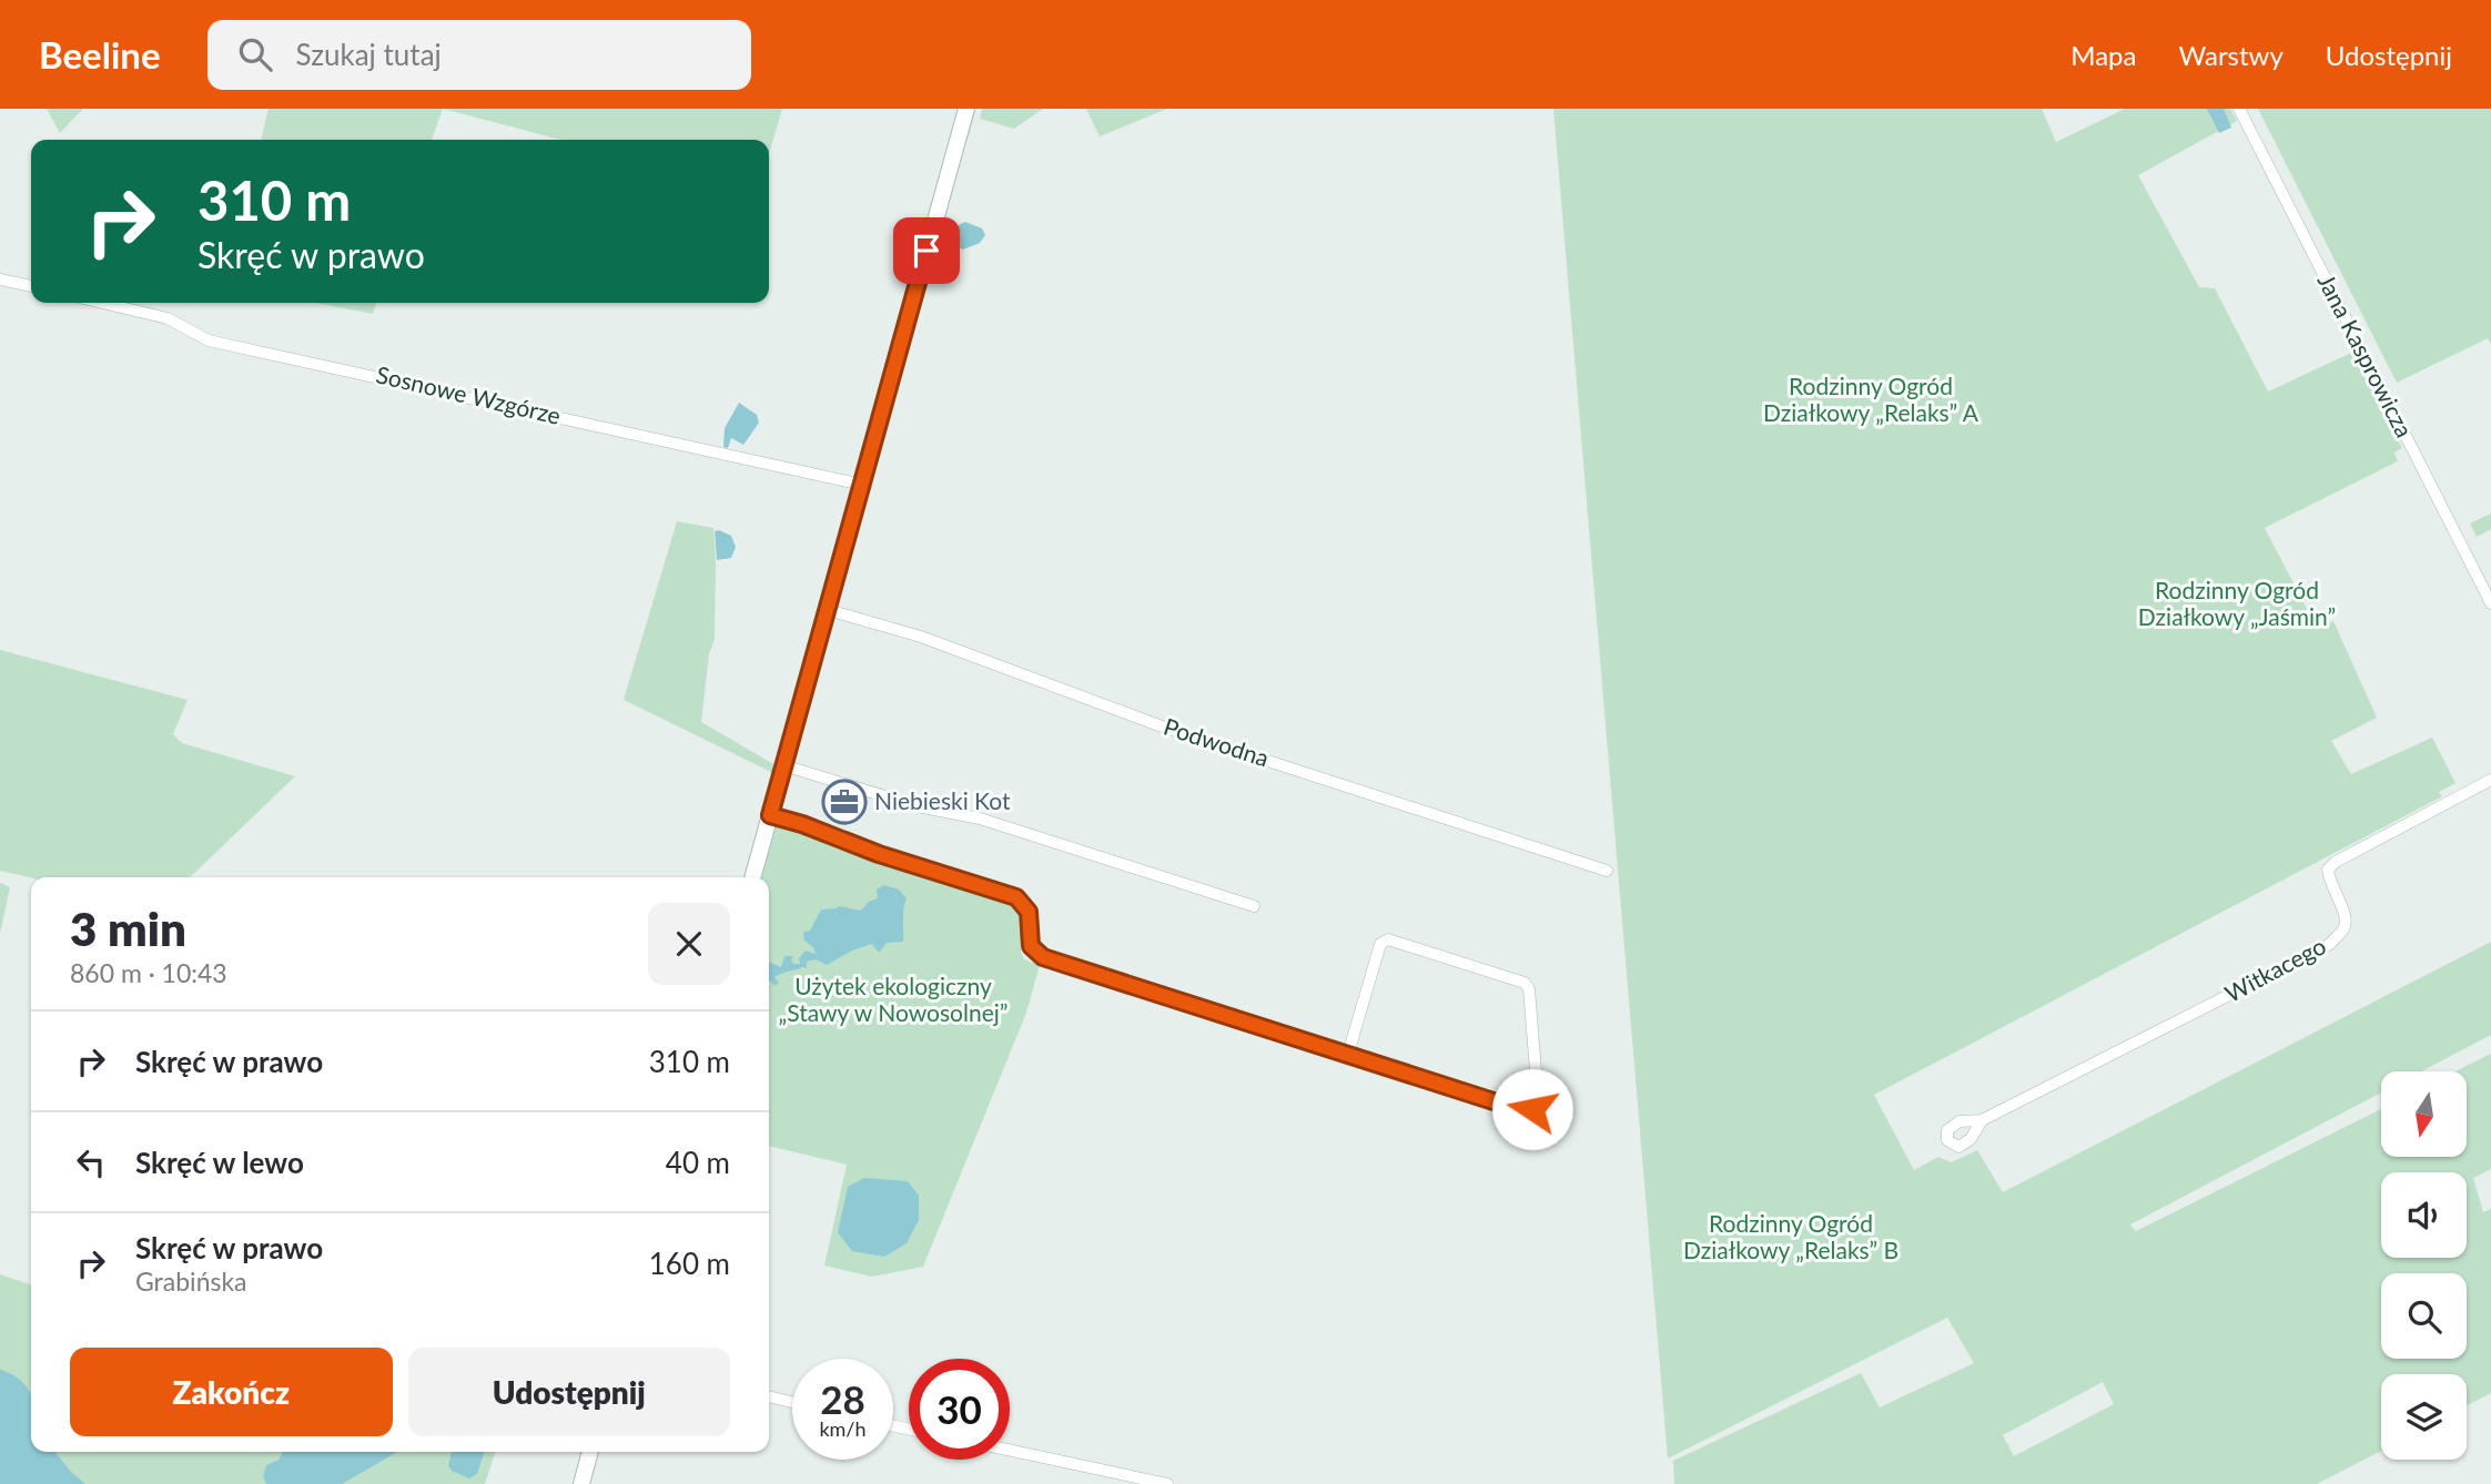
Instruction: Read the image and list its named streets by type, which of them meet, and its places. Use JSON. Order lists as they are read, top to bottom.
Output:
{
  "streets": {
    "street": [
      "Jana Kasprowicza",
      "Sosnowe Wzgórze",
      "Podwodna",
      "Witkacego"
    ]
  },
  "parks": [
    "Rodzinny Ogród Działkowy „Relaks” A",
    "Rodzinny Ogród Działkowy „Jaśmin”",
    "Użytek ekologiczny „Stawy w Nowosolnej”",
    "Rodzinny Ogród Działkowy „Relaks” B"
  ],
  "places": {
    "office": ["Niebieski Kot"]
  },
  "north": "bottom",
  "page": {
    "header": "Beeline",
    "search": "Szukaj tutaj",
    "nav": ["Mapa", "Warstwy", "Udostępnij"],
    "turn": ["310 m", "Skręć w prawo"],
    "heading": ["3 min", "860 m · 10:43"],
    "list": [
      {
        "name": "Skręć w prawo",
        "value": "310 m"
      },
      {
        "name": "Skręć w lewo",
        "value": "40 m"
      },
      {
        "name": "Skręć w prawo",
        "note": "Grabińska",
        "value": "160 m"
      }
    ],
    "buttons": ["Zakończ", "Udostępnij"],
    "speed": "28 km/h",
    "limit": "30"
  }
}
